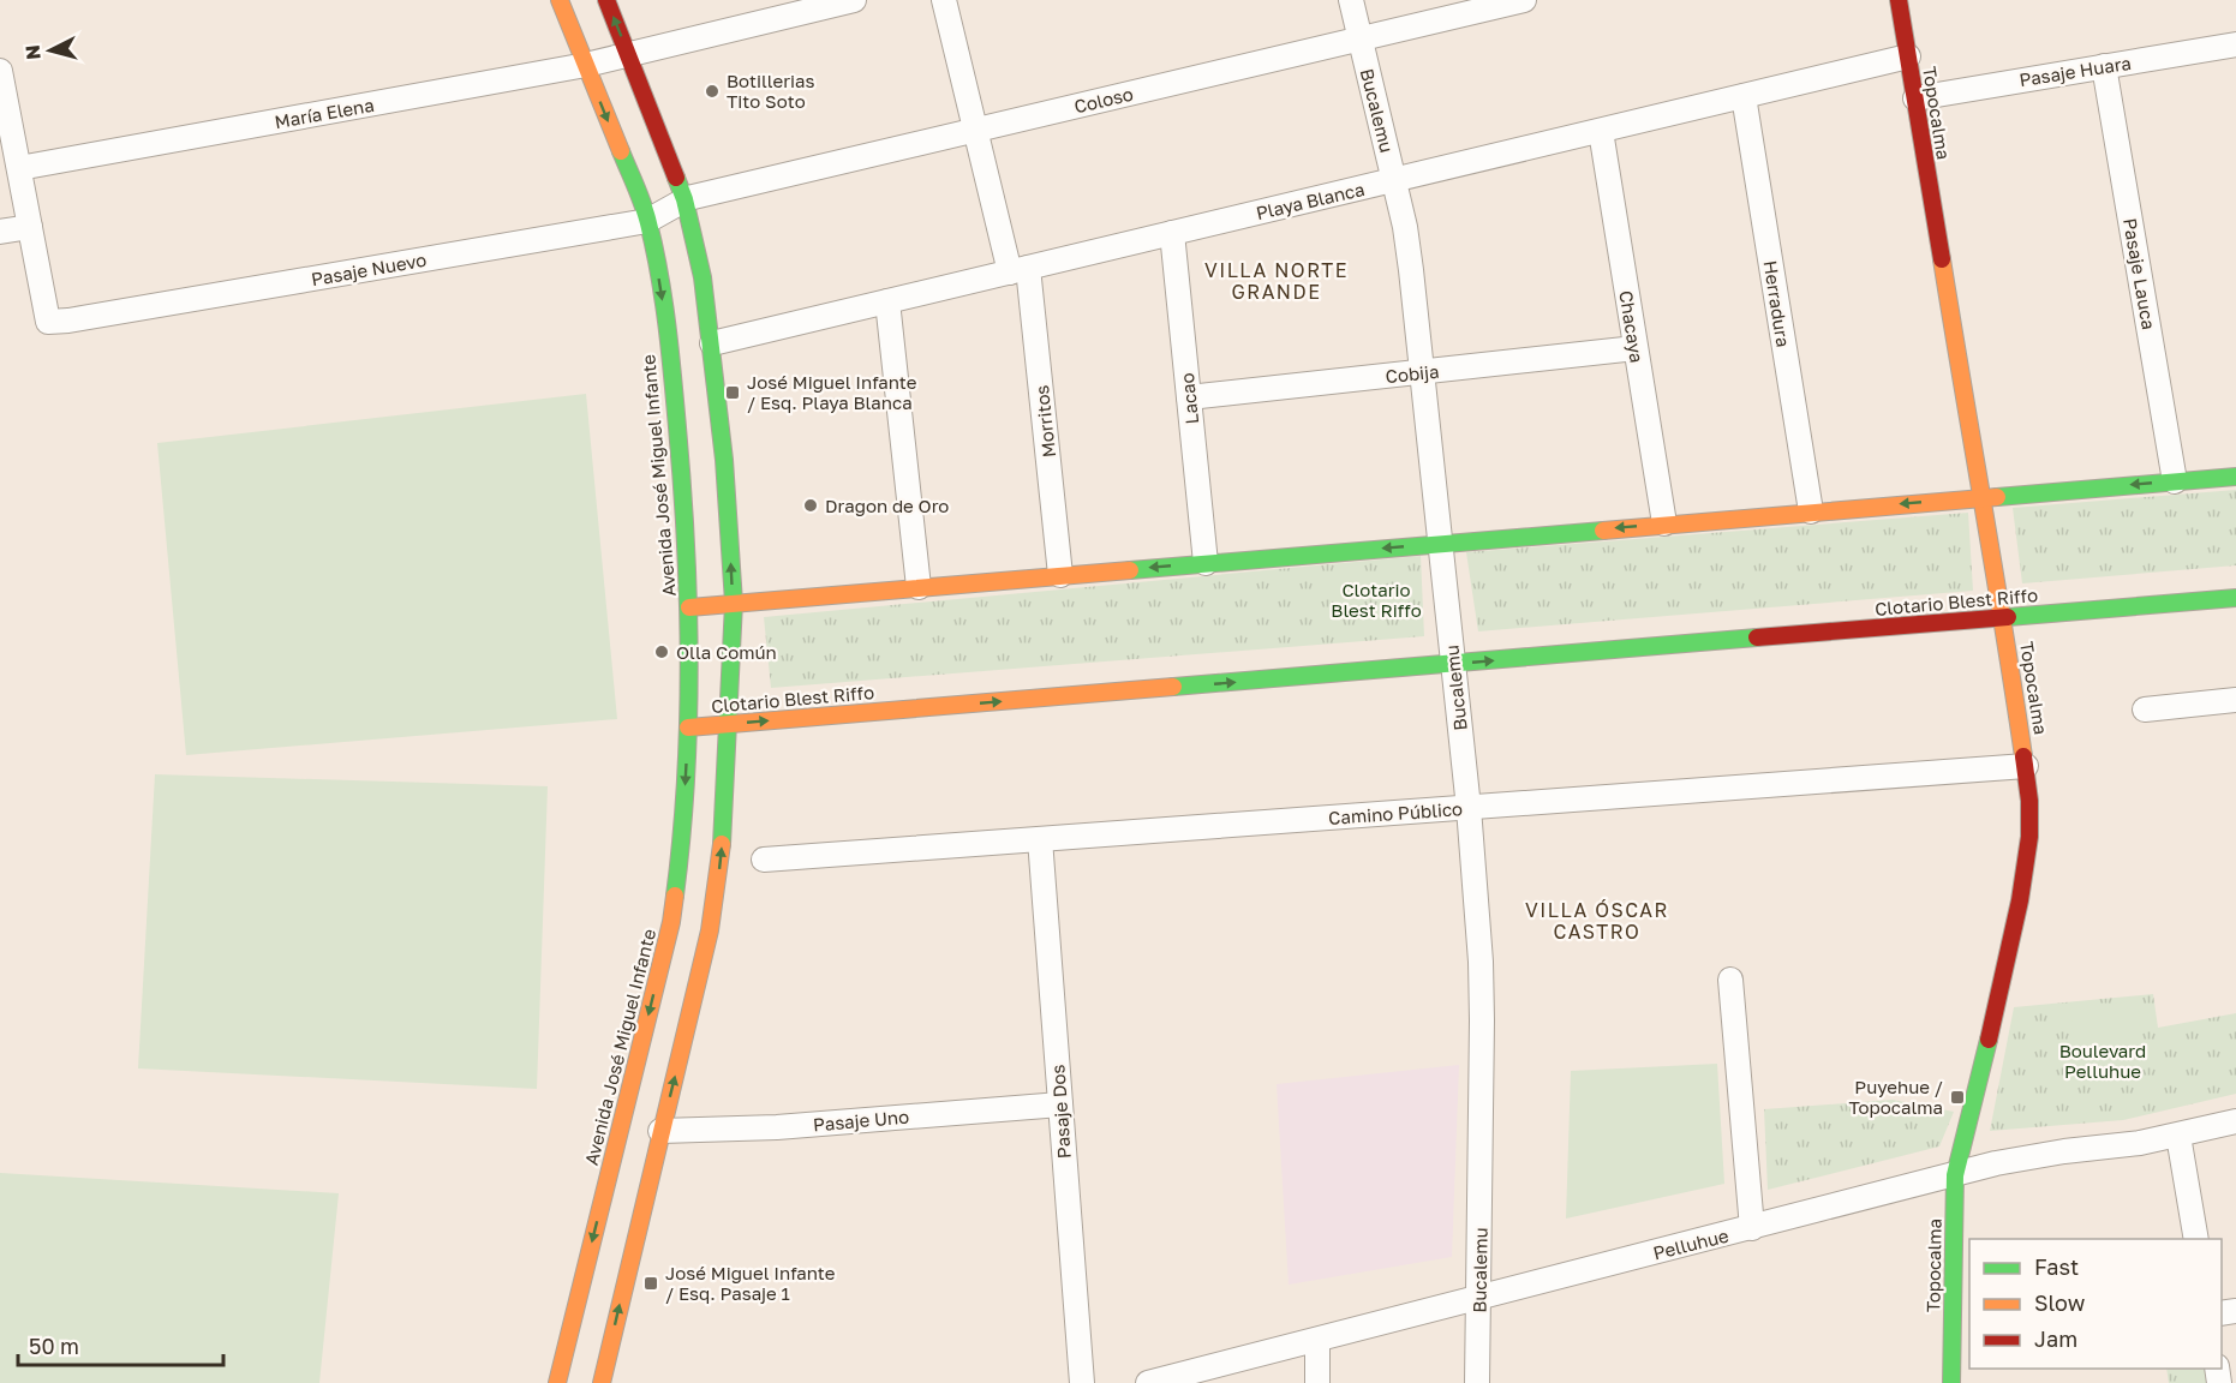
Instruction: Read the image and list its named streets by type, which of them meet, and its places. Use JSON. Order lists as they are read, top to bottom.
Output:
{
  "streets": {
    "street": [
      "Pasaje Huara",
      "Coloso",
      "Bucalemu",
      "María Elena",
      "Topocalma",
      "Playa Blanca",
      "Pasaje Nuevo",
      "Pasaje Lauca",
      "Herradura",
      "Chacaya",
      "Cobija",
      "Lacao",
      "Morritos",
      "Avenida José Miguel Infante",
      "Clotario Blest Riffo",
      "Camino Público",
      "Pasaje Dos",
      "Pasaje Uno",
      "Pelluhue"
    ]
  },
  "crossings": [
    ["Pasaje Huara", "Topocalma"],
    ["Pasaje Huara", "Pasaje Lauca"],
    ["Coloso", "Bucalemu"],
    ["Coloso", "Pasaje Nuevo"],
    ["Coloso", "Morritos"],
    ["Bucalemu", "Playa Blanca"],
    ["Bucalemu", "Cobija"],
    ["Bucalemu", "Clotario Blest Riffo"],
    ["Bucalemu", "Camino Público"],
    ["Bucalemu", "Pelluhue"],
    ["María Elena", "Avenida José Miguel Infante"],
    ["Topocalma", "Playa Blanca"],
    ["Topocalma", "Clotario Blest Riffo"],
    ["Topocalma", "Camino Público"],
    ["Topocalma", "Pelluhue"],
    ["Playa Blanca", "Herradura"],
    ["Playa Blanca", "Chacaya"],
    ["Playa Blanca", "Lacao"],
    ["Playa Blanca", "Morritos"],
    ["Pasaje Nuevo", "Avenida José Miguel Infante"],
    ["Chacaya", "Cobija"],
    ["Cobija", "Lacao"],
    ["Avenida José Miguel Infante", "Clotario Blest Riffo"],
    ["Camino Público", "Pasaje Dos"],
    ["Pasaje Dos", "Pasaje Uno"]
  ],
  "districts": ["VILLA NORTE GRANDE", "VILLA ÓSCAR CASTRO"],
  "parks": ["Clotario Blest Riffo", "Boulevard Pelluhue"],
  "places": {
    "other": ["Botillerias Tito Soto", "Dragon de Oro", "Olla Común"],
    "transit": ["José Miguel Infante / Esq. Playa Blanca", "Puyehue / Topocalma", "José Miguel Infante / Esq. Pasaje 1"]
  },
  "legend": ["Fast", "Slow", "Jam"],
  "scale_bar": "50 m",
  "north": "left"
}
